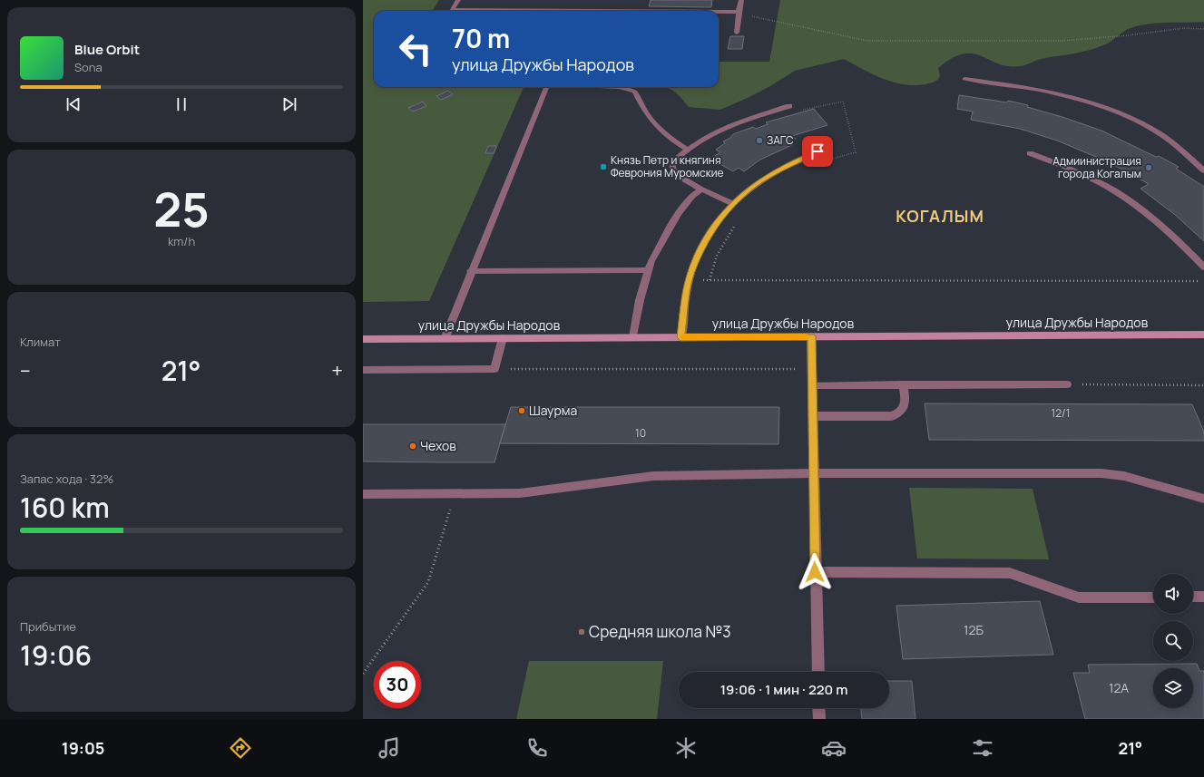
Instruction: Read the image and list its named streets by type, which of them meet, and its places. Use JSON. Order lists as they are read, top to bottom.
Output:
{
  "streets": {
    "main road": ["улица Дружбы Народов"]
  },
  "districts": ["КОГАЛЫМ"],
  "places": [
    "ЗАГС",
    "Князь Петр и княгиня Феврония Муромские",
    "Адмиинистрация города Когалым",
    "Шаурма",
    "Чехов",
    "Средняя школа №3"
  ],
  "house_numbers": [
    "12/1",
    "10",
    "12Б",
    "12А"
  ],
  "page": {
    "turn": ["70 m", "улица Дружбы Народов"],
    "song": ["Blue Orbit", "Sona"],
    "tile": [
      ["25", "km/h"],
      "Климат",
      ["Запас хода · 32%", "160 km"],
      ["Прибытие", "19:06"]
    ],
    "heat": ["−", "21°", "+"],
    "limit": "30",
    "trip": "19:06 · 1 мин · 220 m",
    "tabs": ["19:05", "21°"]
  }
}
